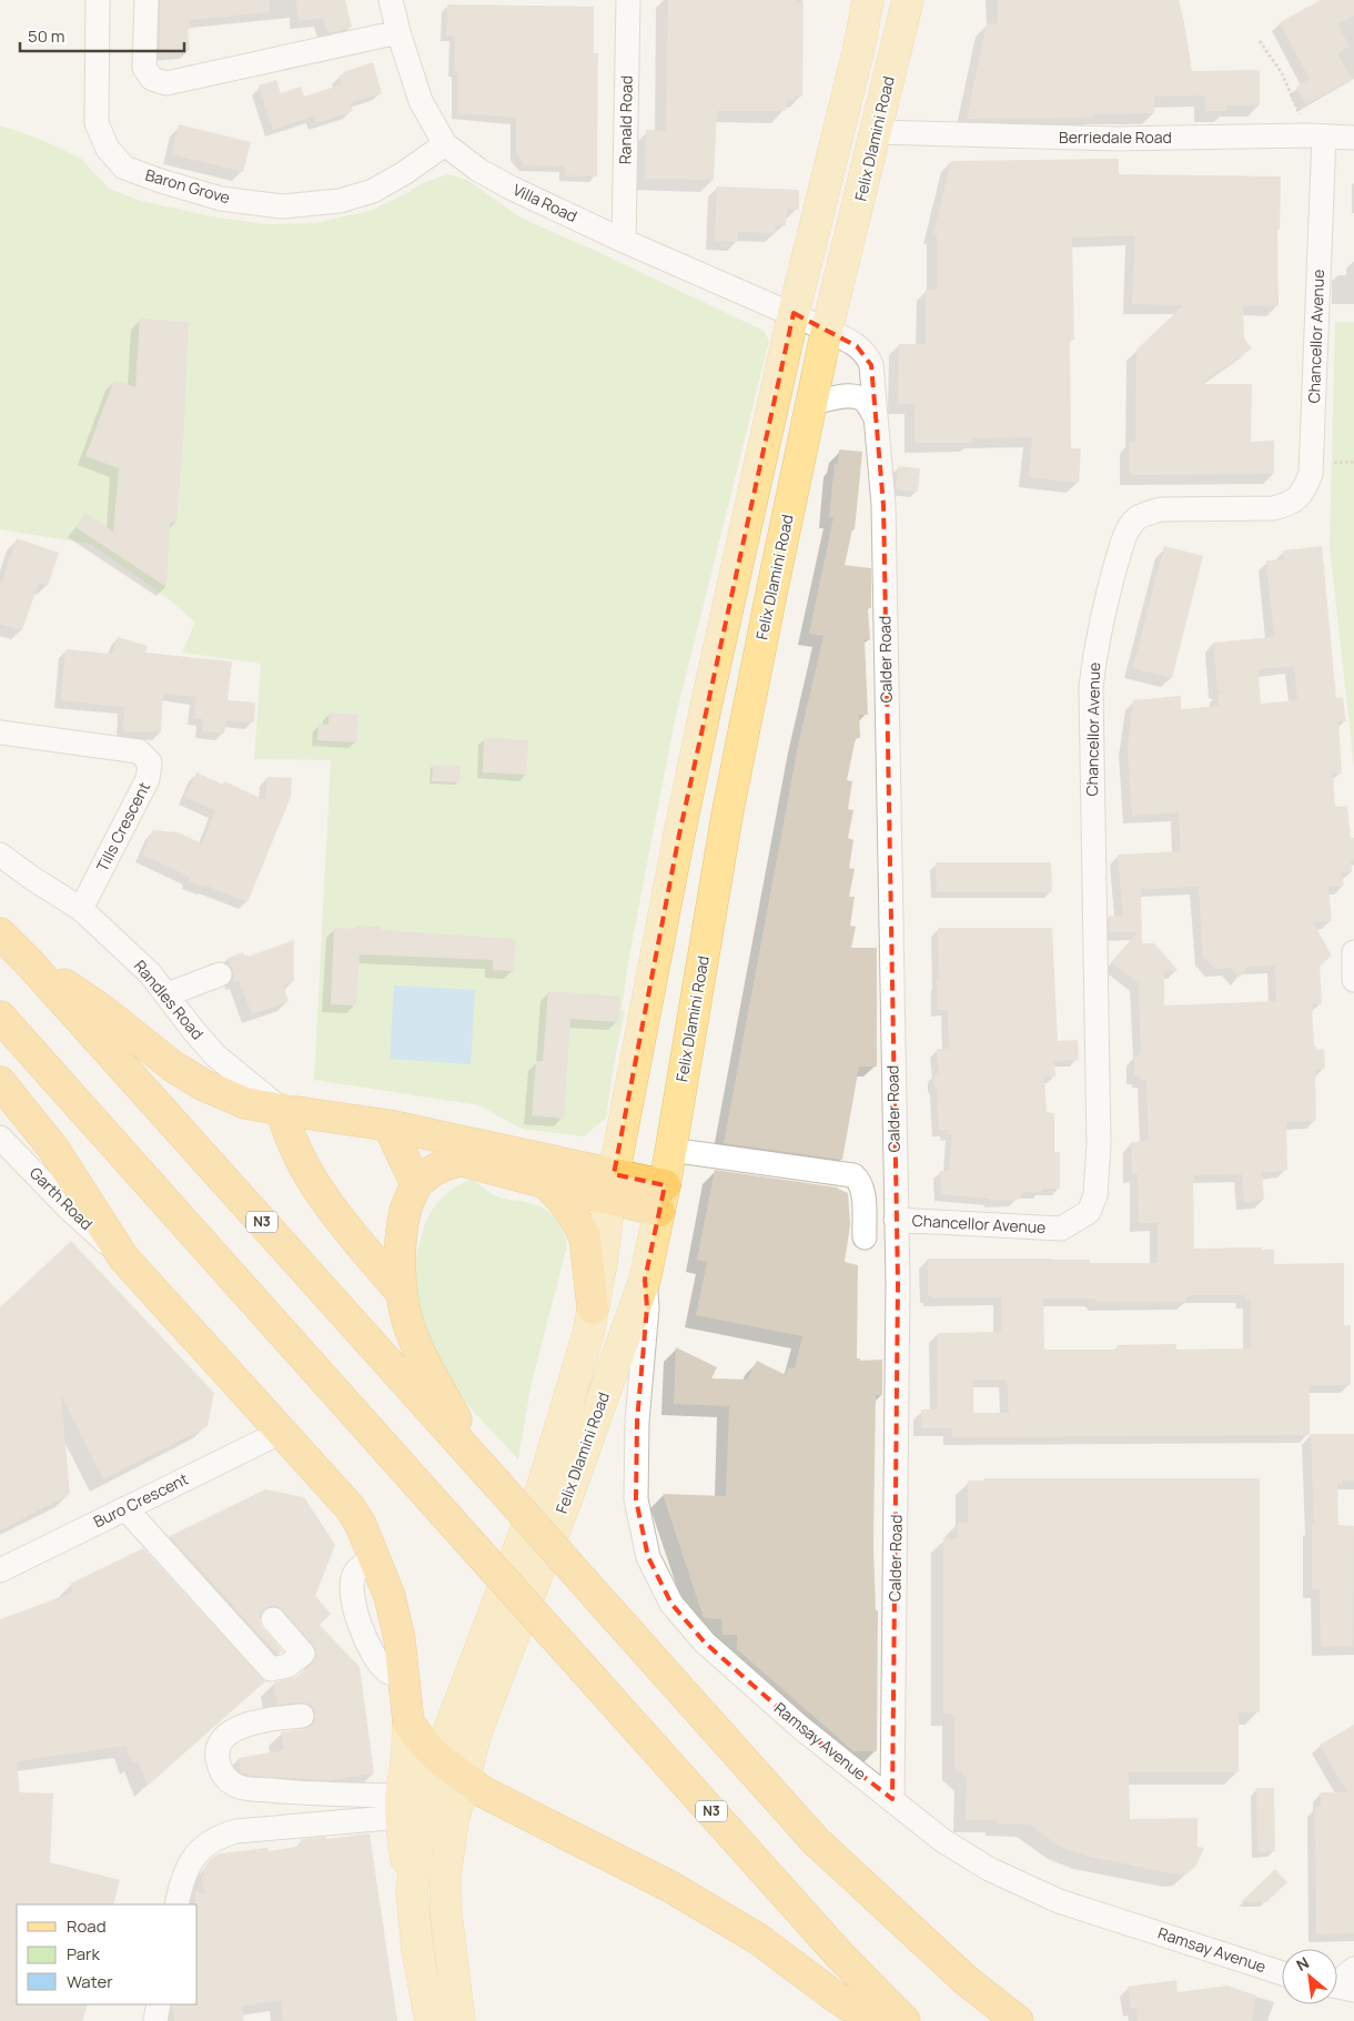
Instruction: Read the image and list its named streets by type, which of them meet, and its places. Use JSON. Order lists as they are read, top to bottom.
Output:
{
  "streets": {
    "highway": ["N3"],
    "main road": ["Felix Dlamini Road"],
    "street": [
      "Ranald Road",
      "Berriedale Road",
      "Baron Grove",
      "Villa Road",
      "Chancellor Avenue",
      "Calder Road",
      "Tills Crescent",
      "Randles Road",
      "Garth Road",
      "Buro Crescent",
      "Ramsay Avenue"
    ]
  },
  "crossings": [
    ["Ranald Road", "Villa Road"],
    ["Berriedale Road", "Felix Dlamini Road"],
    ["Berriedale Road", "Chancellor Avenue"],
    ["Felix Dlamini Road", "Villa Road"],
    ["Felix Dlamini Road", "Calder Road"],
    ["Felix Dlamini Road", "Ramsay Avenue"],
    ["Baron Grove", "Villa Road"],
    ["Villa Road", "Calder Road"],
    ["Chancellor Avenue", "Calder Road"],
    ["Calder Road", "Ramsay Avenue"],
    ["Tills Crescent", "Randles Road"]
  ],
  "legend": ["Road", "Park", "Water"],
  "scale_bar": "50 m",
  "north": "top left"
}
